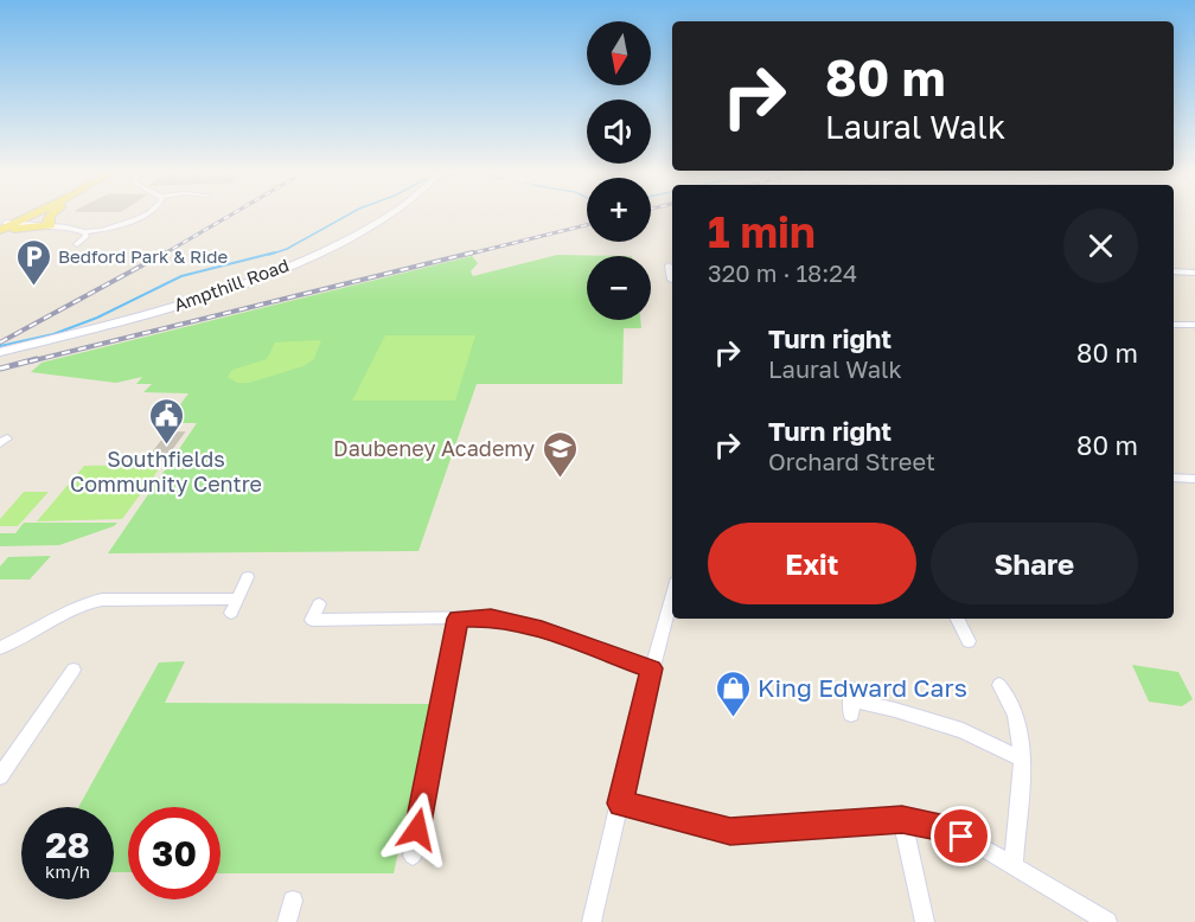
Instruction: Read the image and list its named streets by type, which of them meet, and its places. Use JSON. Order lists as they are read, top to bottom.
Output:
{
  "streets": {
    "main road": ["Ampthill Road"]
  },
  "places": {
    "parking": ["Bedford Park & Ride"],
    "public building": ["Southfields Community Centre"],
    "school or university": ["Daubeney Academy"],
    "shop": ["King Edward Cars"]
  },
  "north": "bottom",
  "page": {
    "map_buttons": ["+", "−"],
    "turn": ["80 m", "Laural Walk"],
    "heading": ["1 min", "320 m · 18:24"],
    "list": [
      {
        "name": "Turn right",
        "note": "Laural Walk",
        "value": "80 m"
      },
      {
        "name": "Turn right",
        "note": "Orchard Street",
        "value": "80 m"
      }
    ],
    "buttons": ["Exit", "Share"],
    "speed": "28 km/h",
    "limit": "30"
  }
}
